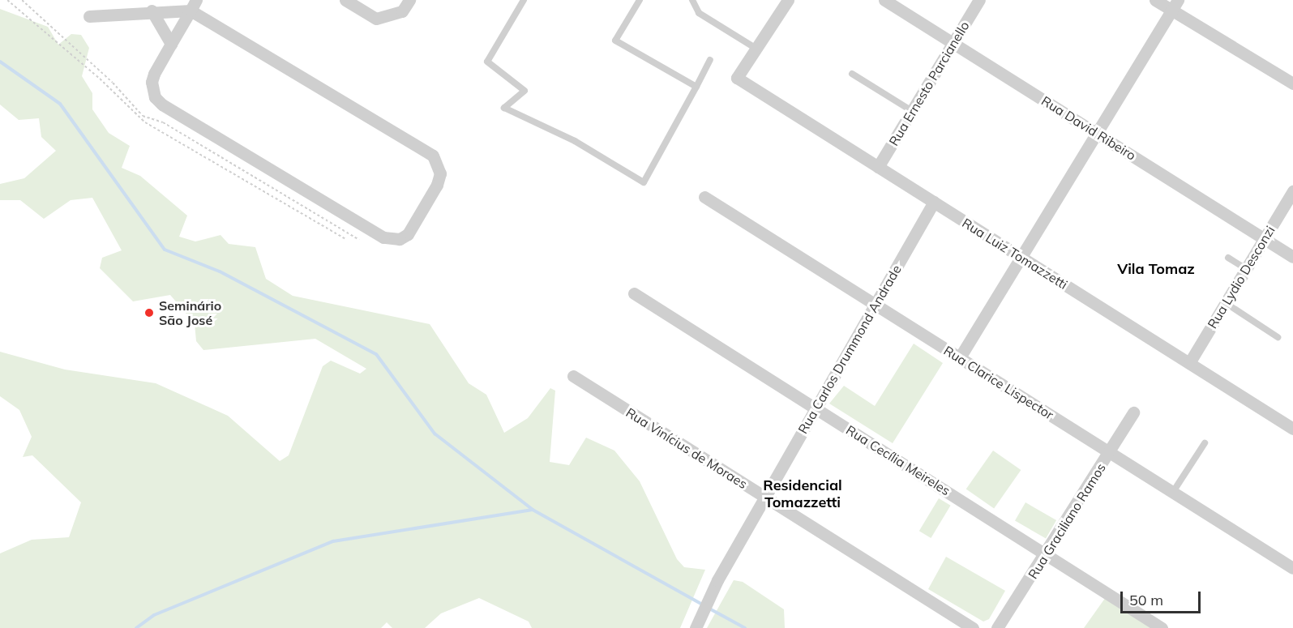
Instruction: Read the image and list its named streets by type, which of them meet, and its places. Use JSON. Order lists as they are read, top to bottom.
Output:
{
  "streets": {
    "street": [
      "Rua Ernesto Parcianello",
      "Rua David Ribeiro",
      "Rua Luiz Tomazzetti",
      "Rua Lydio Desconzi",
      "Rua Carlos Drummond Andrade",
      "Rua Clarice Lispector",
      "Rua Vinícius de Moraes",
      "Rua Cecília Meireles",
      "Rua Graciliano Ramos"
    ]
  },
  "crossings": [
    ["Rua Ernesto Parcianello", "Rua David Ribeiro"],
    ["Rua Ernesto Parcianello", "Rua Luiz Tomazzetti"],
    ["Rua David Ribeiro", "Rua Lydio Desconzi"],
    ["Rua Luiz Tomazzetti", "Rua Lydio Desconzi"],
    ["Rua Luiz Tomazzetti", "Rua Carlos Drummond Andrade"],
    ["Rua Carlos Drummond Andrade", "Rua Clarice Lispector"],
    ["Rua Carlos Drummond Andrade", "Rua Vinícius de Moraes"],
    ["Rua Carlos Drummond Andrade", "Rua Cecília Meireles"],
    ["Rua Clarice Lispector", "Rua Graciliano Ramos"],
    ["Rua Cecília Meireles", "Rua Graciliano Ramos"]
  ],
  "districts": ["Vila Tomaz", "Residencial Tomazzetti"],
  "places": ["Seminário São José"],
  "scale_bar": "50 m"
}
